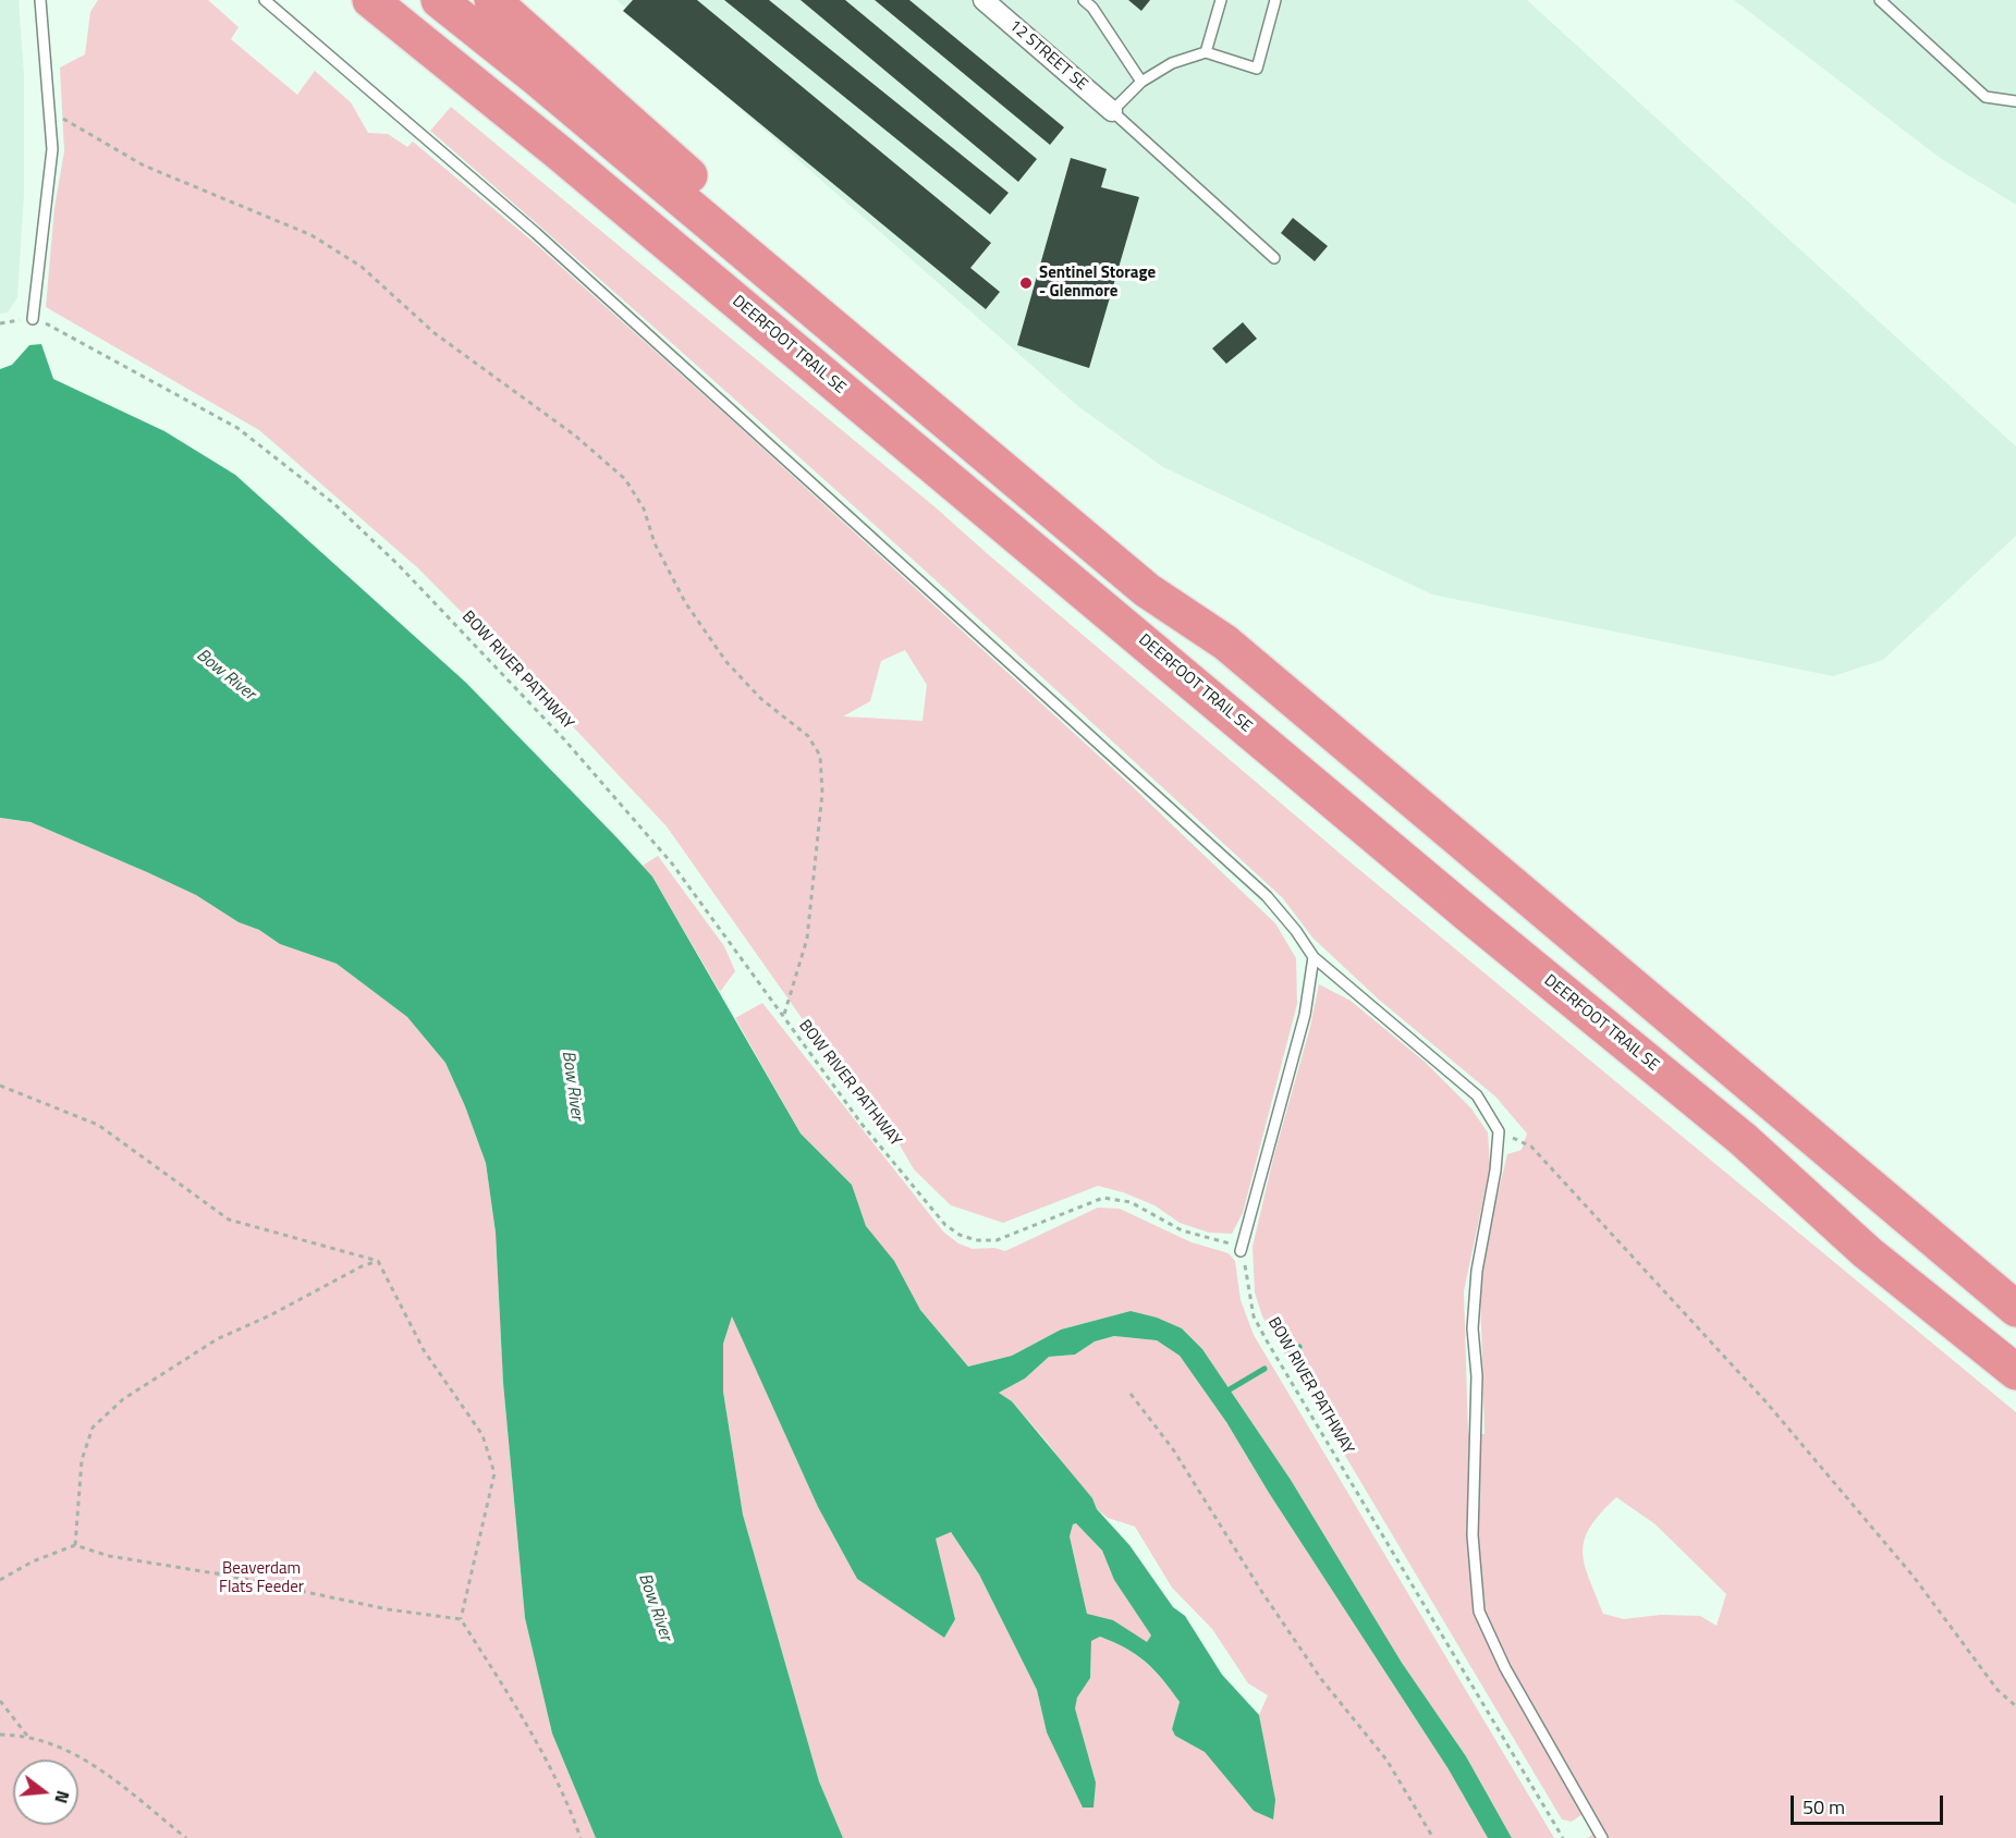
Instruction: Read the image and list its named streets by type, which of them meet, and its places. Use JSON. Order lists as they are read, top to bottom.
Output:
{
  "streets": {
    "highway": ["DEERFOOT TRAIL SE"],
    "street": ["12 STREET SE"],
    "path": ["BOW RIVER PATHWAY"]
  },
  "water": ["Bow River"],
  "parks": ["Beaverdam Flats Feeder"],
  "places": ["Sentinel Storage - Glenmore"],
  "scale_bar": "50 m",
  "north": "right"
}
